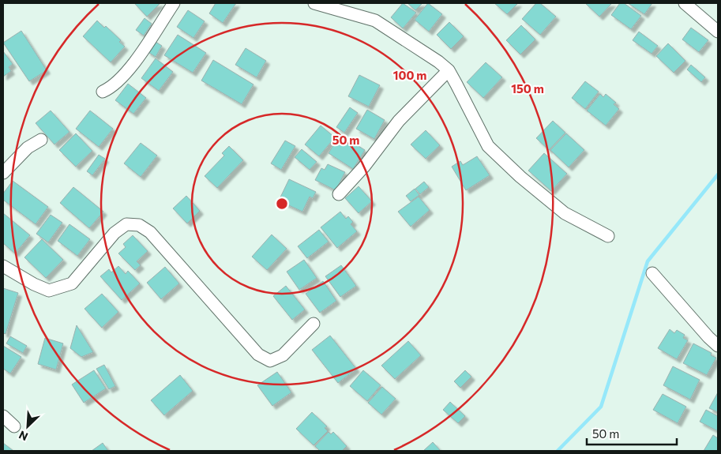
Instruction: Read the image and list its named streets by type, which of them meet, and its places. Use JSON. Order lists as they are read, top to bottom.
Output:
{
  "scale_bar": "50 m",
  "north": "bottom left",
  "rings": ["100 m", "150 m", "50 m"]
}
